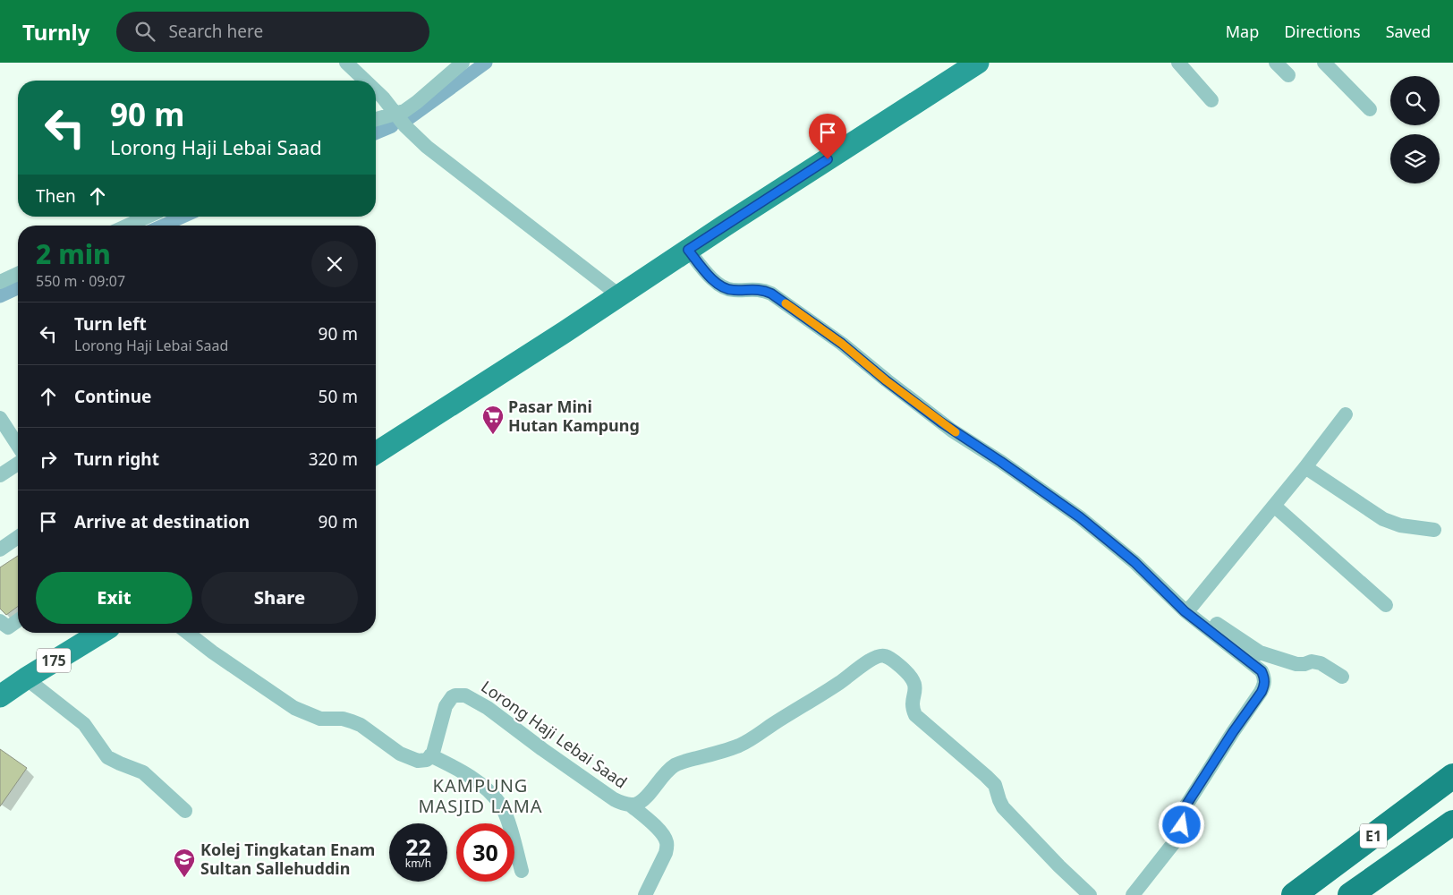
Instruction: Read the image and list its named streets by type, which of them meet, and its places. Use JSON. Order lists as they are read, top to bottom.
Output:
{
  "streets": {
    "highway": ["E1"],
    "main road": ["175"],
    "street": ["Lorong Haji Lebai Saad"]
  },
  "districts": ["KAMPUNG MASJID LAMA"],
  "places": {
    "supermarket": ["Pasar Mini Hutan Kampung"],
    "school or university": ["Kolej Tingkatan Enam Sultan Sallehuddin"]
  },
  "page": {
    "header": "Turnly",
    "search": "Search here",
    "nav": ["Map", "Directions", "Saved"],
    "turn": ["90 m", "Lorong Haji Lebai Saad"],
    "then": "Then",
    "heading": ["2 min", "550 m · 09:07"],
    "list": [
      {
        "name": "Turn left",
        "note": "Lorong Haji Lebai Saad",
        "value": "90 m"
      },
      {
        "name": "Continue",
        "value": "50 m"
      },
      {
        "name": "Turn right",
        "value": "320 m"
      },
      {
        "name": "Arrive at destination",
        "value": "90 m"
      }
    ],
    "buttons": ["Exit", "Share"],
    "speed": "22 km/h",
    "limit": "30"
  }
}
